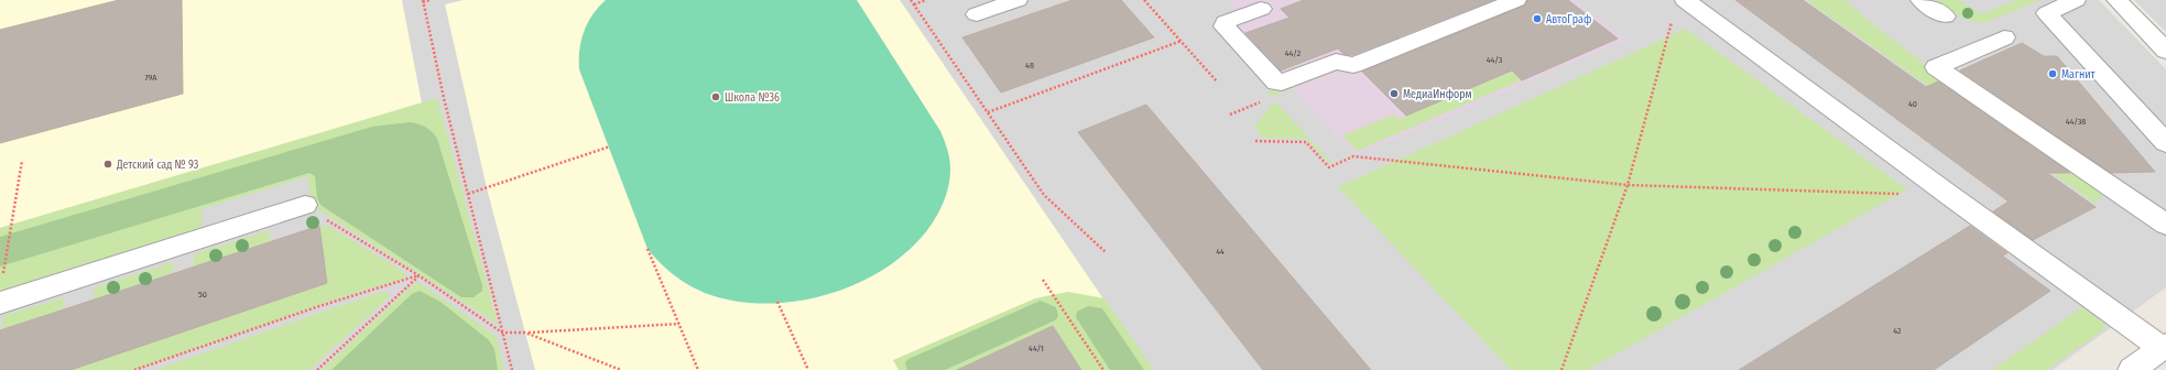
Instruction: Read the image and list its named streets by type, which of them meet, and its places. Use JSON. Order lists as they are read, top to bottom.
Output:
{
  "places": [
    "АвтоГраф",
    "Магнит",
    "МедиаИнформ",
    "Школа №36",
    "Детский сад № 93"
  ],
  "house_numbers": [
    "44/2",
    "44/3",
    "48",
    "79А",
    "40",
    "44/38",
    "44",
    "50",
    "42",
    "44/1"
  ]
}
